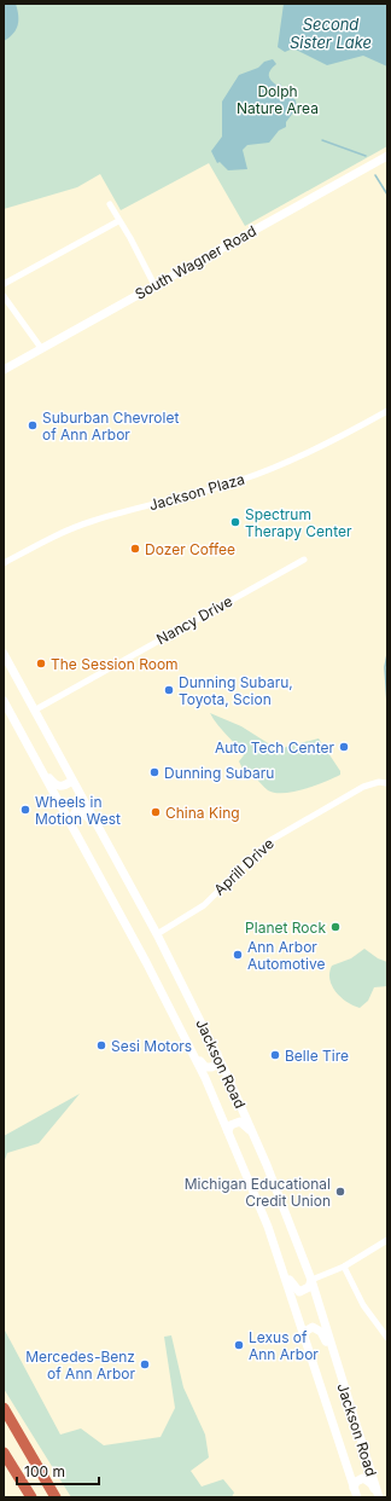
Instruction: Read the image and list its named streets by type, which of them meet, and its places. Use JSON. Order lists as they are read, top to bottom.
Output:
{
  "streets": {
    "main road": ["South Wagner Road", "Jackson Road"],
    "street": ["Jackson Plaza", "Nancy Drive", "Aprill Drive"]
  },
  "crossings": [
    ["Nancy Drive", "Jackson Road"],
    ["Aprill Drive", "Jackson Road"]
  ],
  "water": ["Second Sister Lake"],
  "parks": ["Dolph Nature Area"],
  "places": [
    "Suburban Chevrolet of Ann Arbor",
    "Spectrum Therapy Center",
    "Dozer Coffee",
    "The Session Room",
    "Dunning Subaru, Toyota, Scion",
    "Auto Tech Center",
    "Dunning Subaru",
    "Wheels in Motion West",
    "China King",
    "Planet Rock",
    "Ann Arbor Automotive",
    "Sesi Motors",
    "Belle Tire",
    "Michigan Educational Credit Union",
    "Lexus of Ann Arbor",
    "Mercedes-Benz of Ann Arbor"
  ],
  "scale_bar": "100 m"
}
